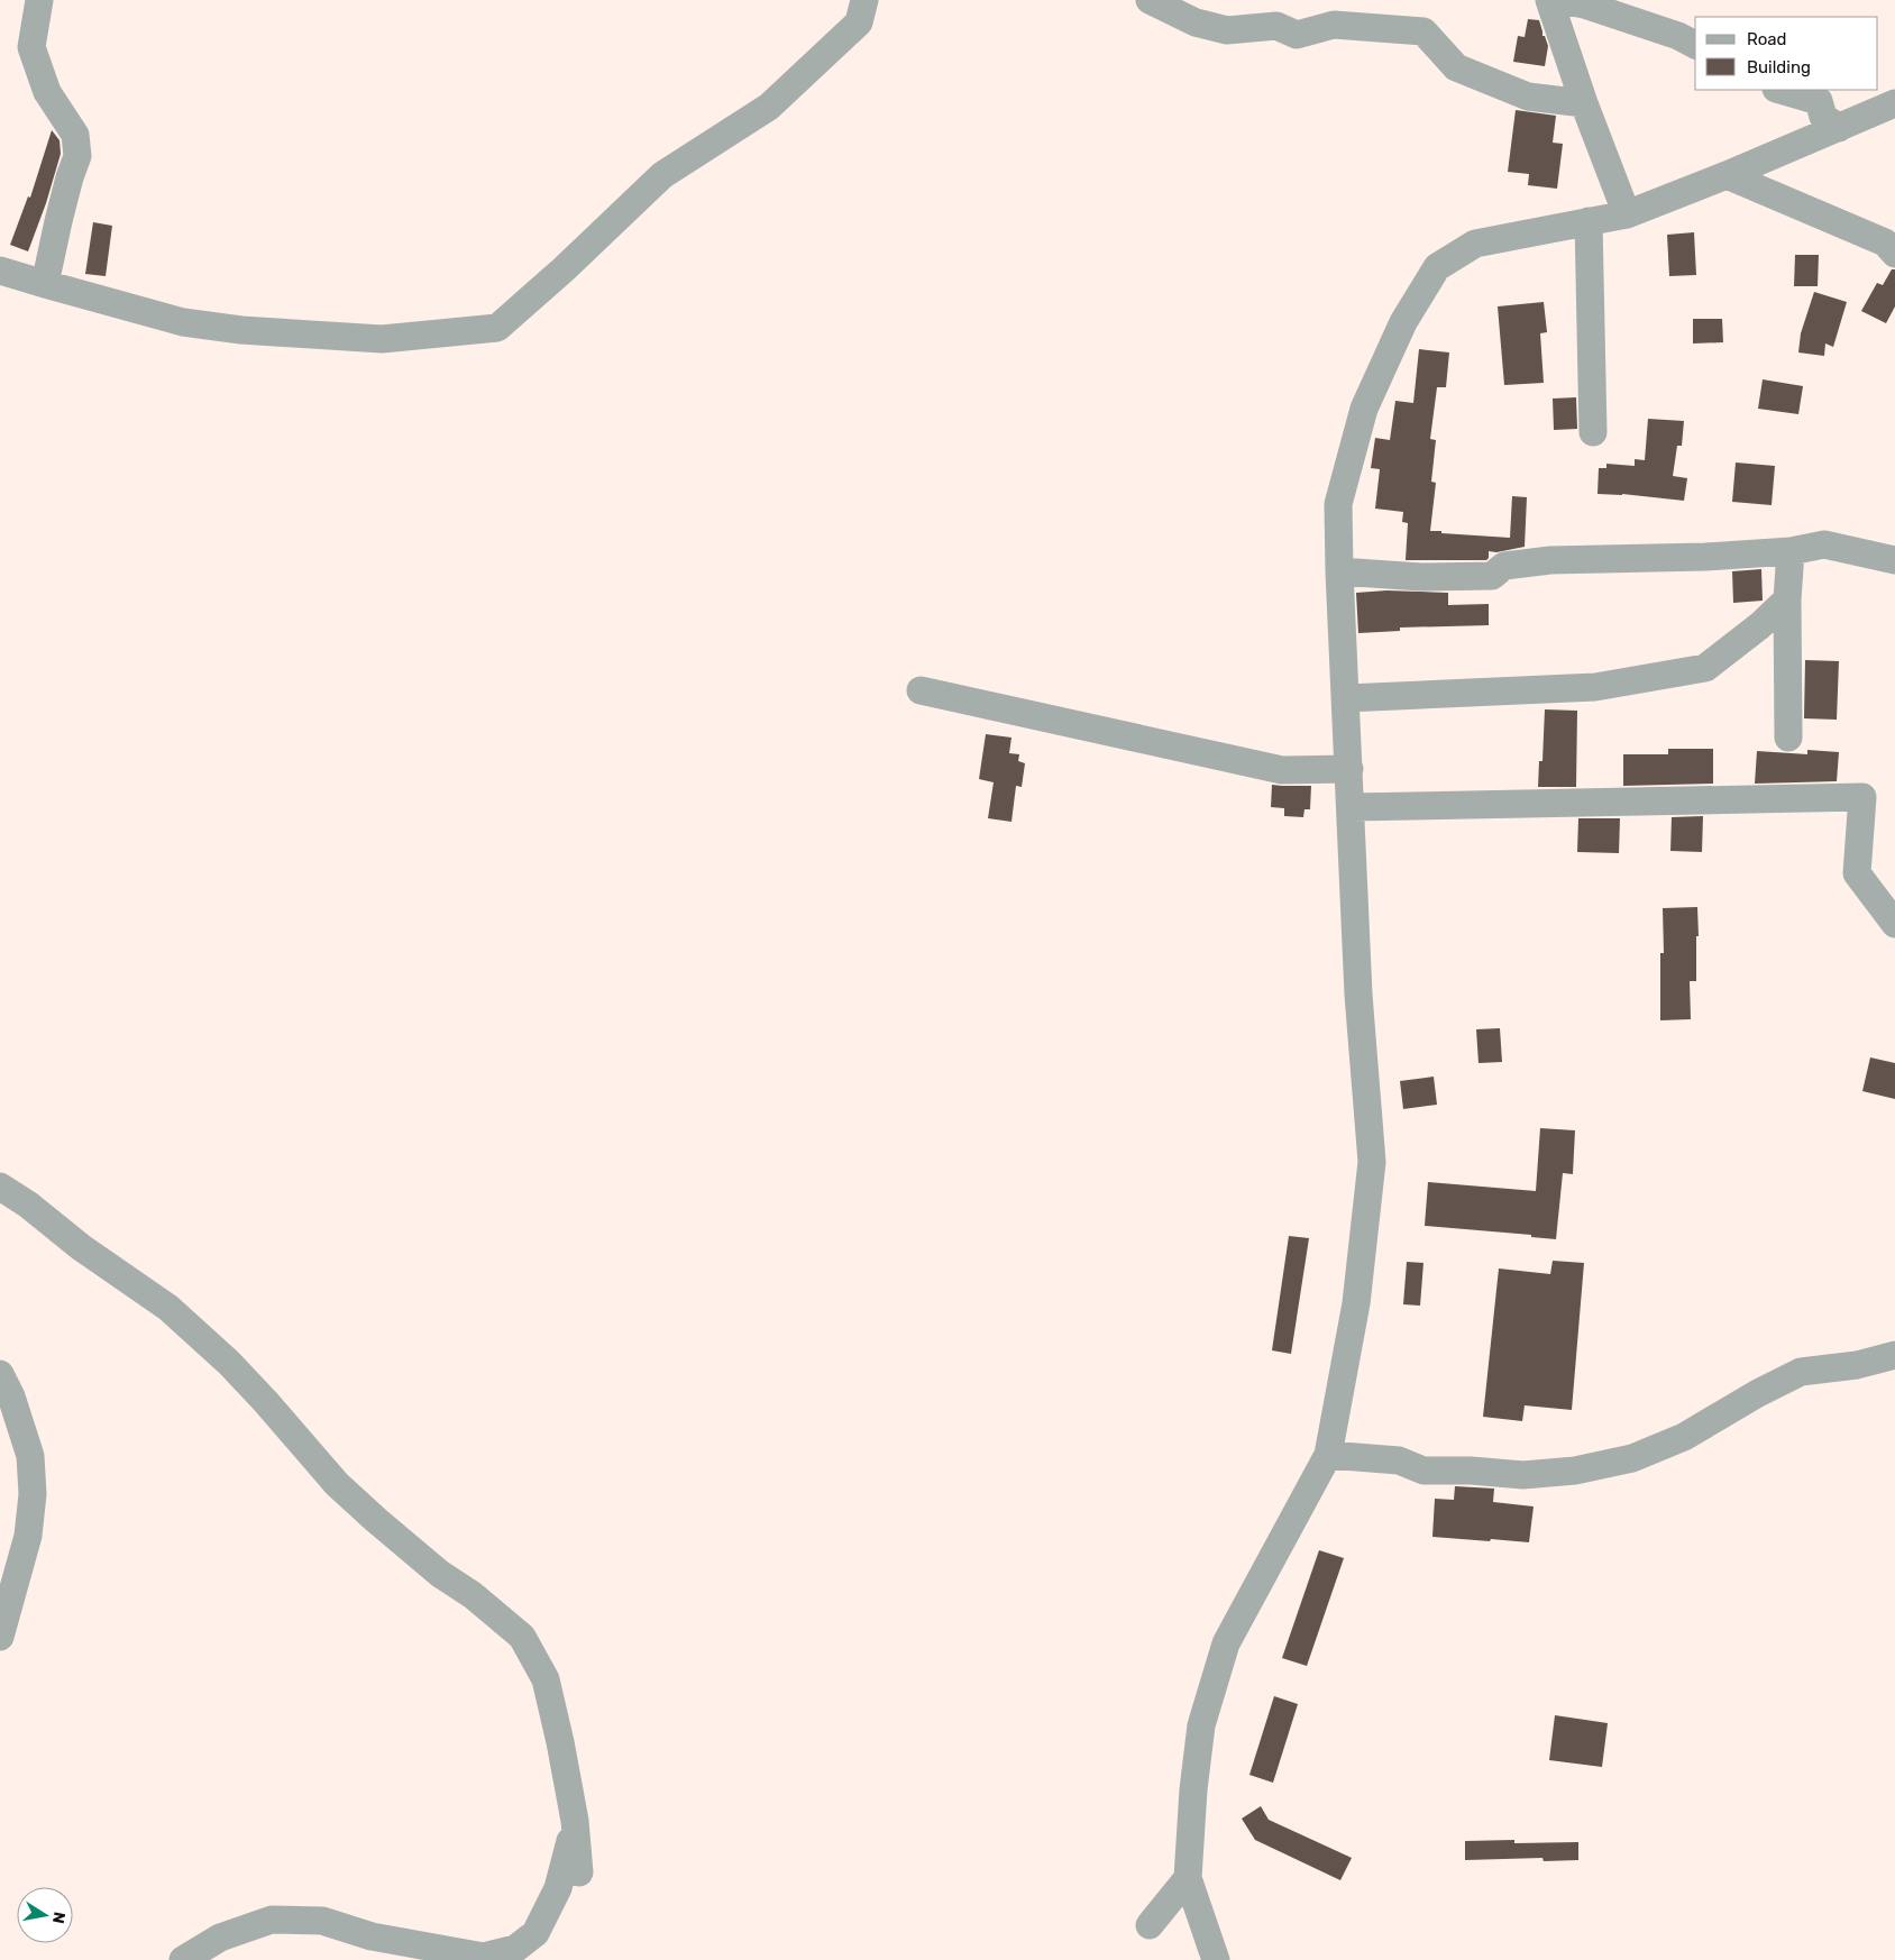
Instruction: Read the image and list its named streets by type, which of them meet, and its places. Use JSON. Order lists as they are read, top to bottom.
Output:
{
  "legend": ["Road", "Building"],
  "north": "right"
}
